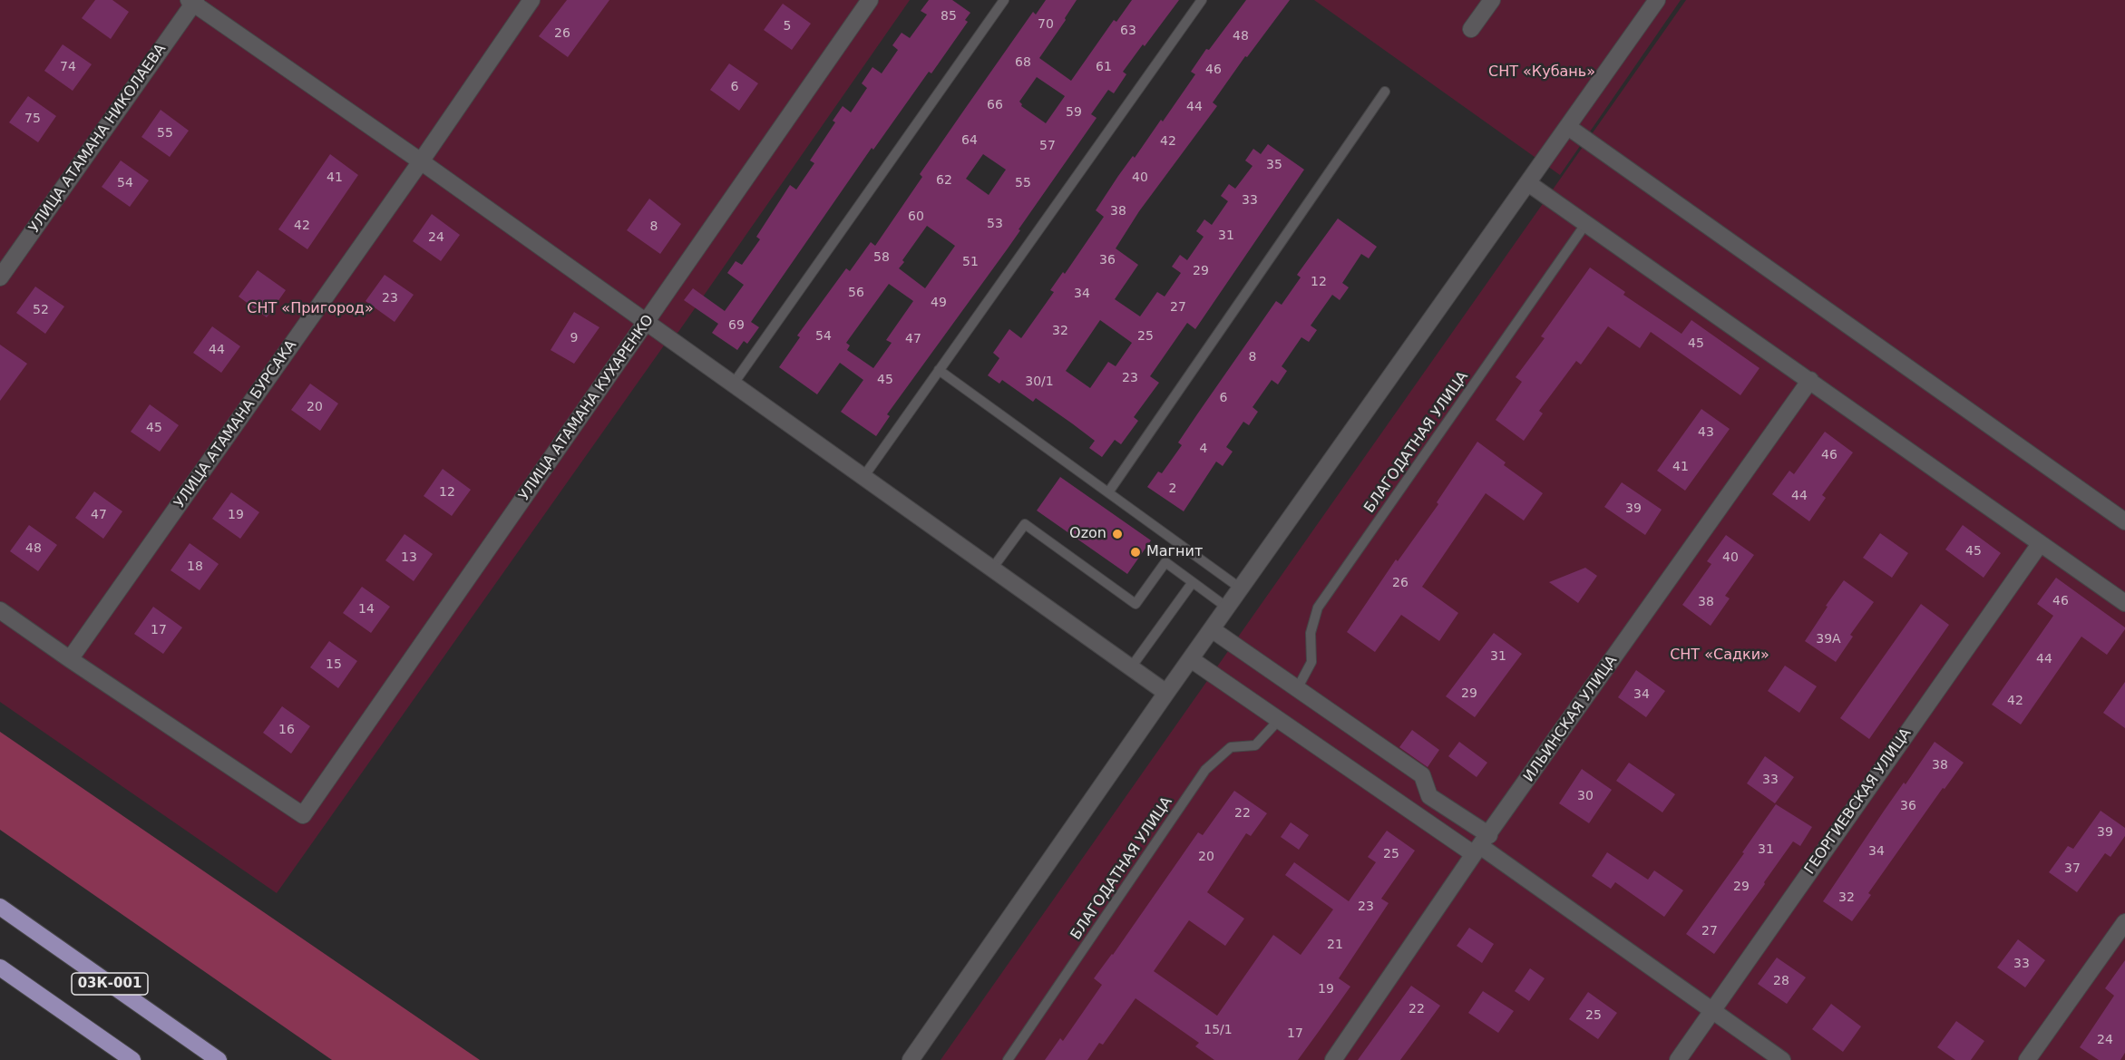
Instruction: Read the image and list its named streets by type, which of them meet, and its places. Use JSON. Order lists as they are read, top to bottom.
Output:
{
  "streets": {
    "main road": ["03К-001"],
    "street": [
      "УЛИЦА АТАМАНА НИКОЛАЕВА",
      "УЛИЦА АТАМАНА КУХАРЕНКО",
      "УЛИЦА АТАМАНА БУРСАКА",
      "ИЛЬИНСКАЯ УЛИЦА",
      "ГЕОРГИЕВСКАЯ УЛИЦА"
    ],
    "lane": ["БЛАГОДАТНАЯ УЛИЦА"]
  },
  "crossings": [
    ["УЛИЦА АТАМАНА КУХАРЕНКО", "УЛИЦА АТАМАНА БУРСАКА"]
  ],
  "parks": ["СНТ «Кубань»", "СНТ «Пригород»", "СНТ «Садки»"],
  "places": ["Ozon", "Магнит"],
  "house_numbers": [
    "85",
    "70",
    "5",
    "63",
    "26",
    "48",
    "68",
    "74",
    "61",
    "46",
    "6",
    "66",
    "44",
    "59",
    "75",
    "55",
    "64",
    "42",
    "57",
    "35",
    "41",
    "40",
    "62",
    "54",
    "55",
    "33",
    "38",
    "60",
    "53",
    "42",
    "8",
    "31",
    "24",
    "58",
    "36",
    "51",
    "29",
    "12",
    "56",
    "34",
    "23",
    "49",
    "27",
    "52",
    "69",
    "32",
    "54",
    "25",
    "9",
    "47",
    "45",
    "44",
    "8",
    "23",
    "45",
    "30/1",
    "6",
    "20",
    "45",
    "43",
    "4",
    "46",
    "41",
    "2",
    "12",
    "44",
    "39",
    "47",
    "19",
    "48",
    "45",
    "13",
    "40",
    "18",
    "26",
    "46",
    "38",
    "14",
    "17",
    "39А",
    "31",
    "44",
    "15",
    "29",
    "34",
    "42",
    "16",
    "38",
    "33",
    "30",
    "36",
    "22",
    "39",
    "31",
    "34",
    "25",
    "20",
    "37",
    "29",
    "32",
    "23",
    "27",
    "21",
    "33",
    "28",
    "19",
    "22",
    "25",
    "15/1",
    "17",
    "24"
  ]
}
